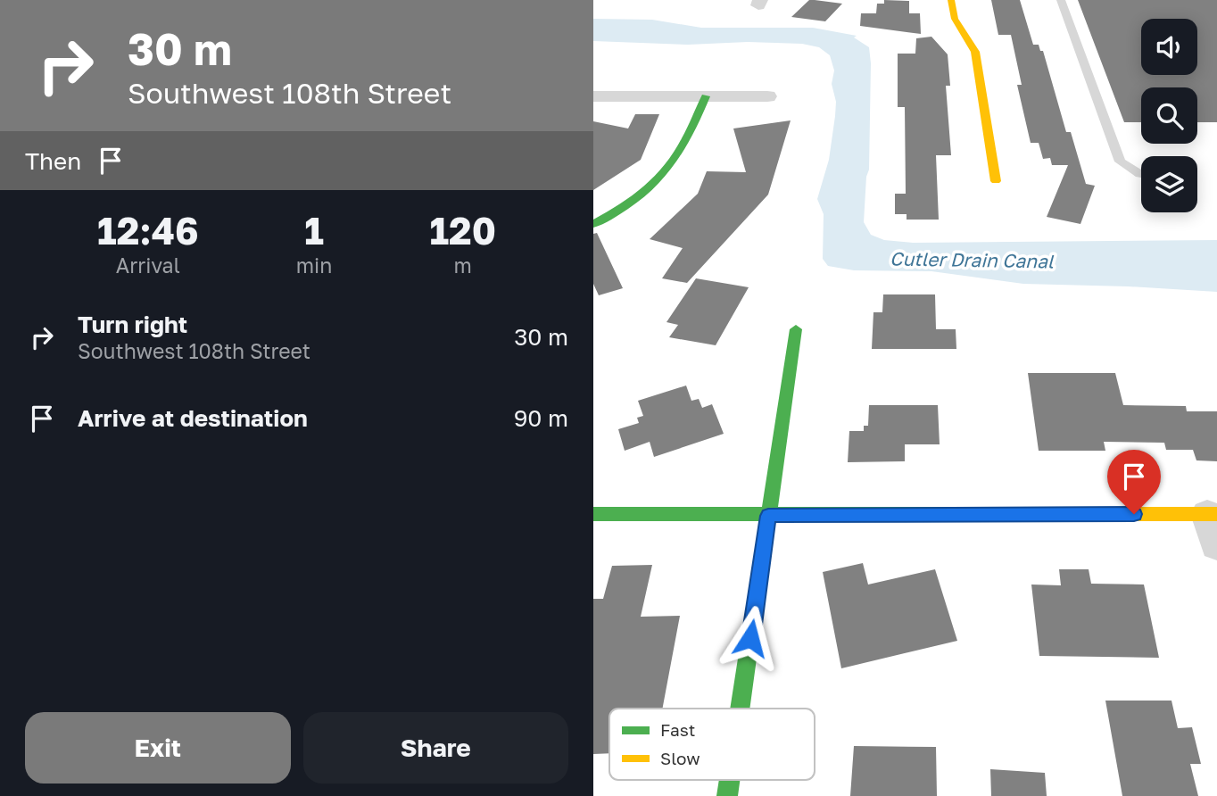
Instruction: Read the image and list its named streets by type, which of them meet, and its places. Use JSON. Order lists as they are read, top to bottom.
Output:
{
  "water": ["Cutler Drain Canal"],
  "legend": ["Fast", "Slow"],
  "page": {
    "turn": ["30 m", "Southwest 108th Street"],
    "then": "Then",
    "eta": [
      "12:46",
      "Arrival",
      "1",
      "min",
      "120",
      "m"
    ],
    "list": [
      {
        "name": "Turn right",
        "note": "Southwest 108th Street",
        "value": "30 m"
      },
      {
        "name": "Arrive at destination",
        "value": "90 m"
      }
    ],
    "buttons": ["Exit", "Share"]
  }
}
